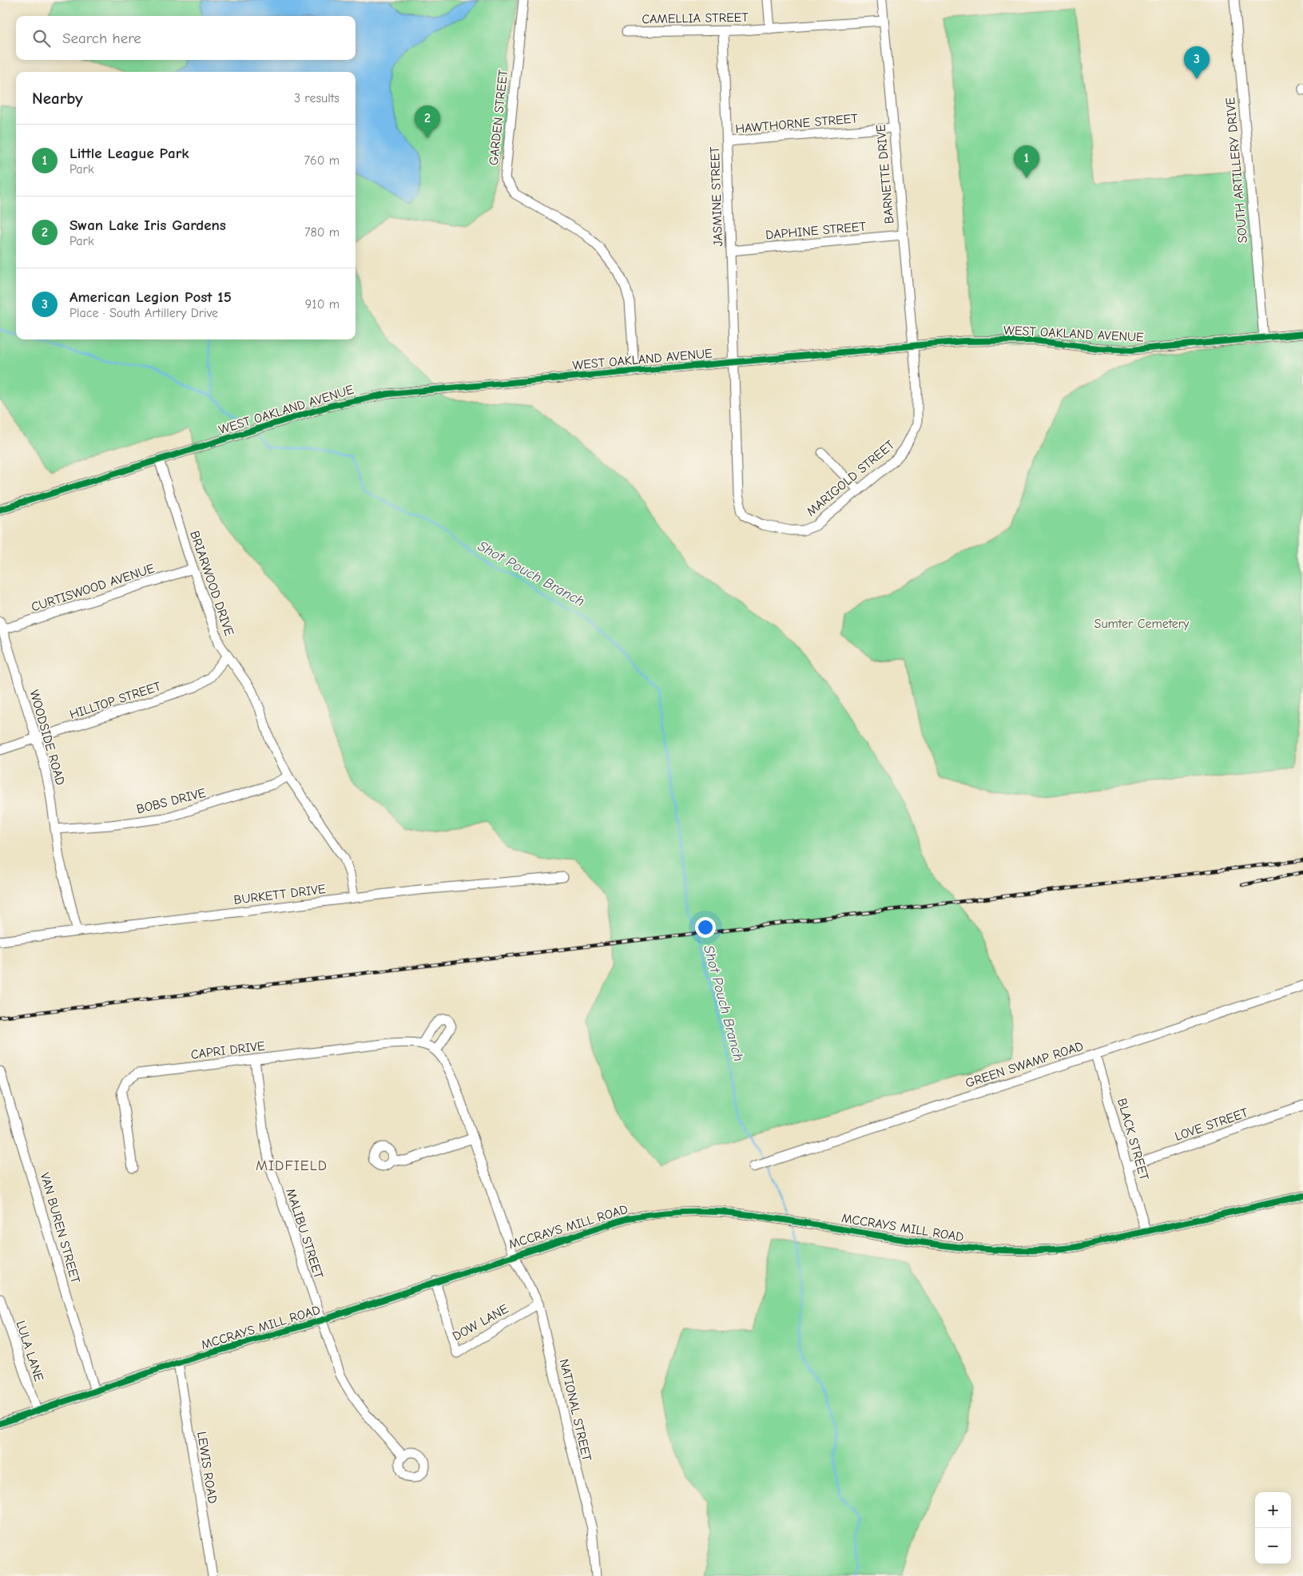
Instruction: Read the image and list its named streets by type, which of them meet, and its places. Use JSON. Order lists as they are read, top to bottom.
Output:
{
  "streets": {
    "street": [
      "CAMELLIA STREET",
      "GARDEN STREET",
      "HAWTHORNE STREET",
      "SOUTH ARTILLERY DRIVE",
      "BARNETTE DRIVE",
      "JASMINE STREET",
      "DAPHINE STREET",
      "WEST OAKLAND AVENUE",
      "MARIGOLD STREET",
      "BRIARWOOD DRIVE",
      "CURTISWOOD AVENUE",
      "HILLTOP STREET",
      "WOODSIDE ROAD",
      "BOBS DRIVE",
      "BURKETT DRIVE",
      "CAPRI DRIVE",
      "GREEN SWAMP ROAD",
      "LOVE STREET",
      "BLACK STREET",
      "MCCRAYS MILL ROAD",
      "VAN BUREN STREET",
      "MALIBU STREET",
      "DOW LANE",
      "LULA LANE",
      "NATIONAL STREET",
      "LEWIS ROAD"
    ]
  },
  "crossings": [
    ["CAMELLIA STREET", "BARNETTE DRIVE"],
    ["CAMELLIA STREET", "JASMINE STREET"],
    ["GARDEN STREET", "WEST OAKLAND AVENUE"],
    ["HAWTHORNE STREET", "BARNETTE DRIVE"],
    ["HAWTHORNE STREET", "JASMINE STREET"],
    ["SOUTH ARTILLERY DRIVE", "WEST OAKLAND AVENUE"],
    ["BARNETTE DRIVE", "DAPHINE STREET"],
    ["BARNETTE DRIVE", "WEST OAKLAND AVENUE"],
    ["BARNETTE DRIVE", "MARIGOLD STREET"],
    ["JASMINE STREET", "DAPHINE STREET"],
    ["JASMINE STREET", "WEST OAKLAND AVENUE"],
    ["JASMINE STREET", "MARIGOLD STREET"],
    ["WEST OAKLAND AVENUE", "MARIGOLD STREET"],
    ["WEST OAKLAND AVENUE", "BRIARWOOD DRIVE"],
    ["BRIARWOOD DRIVE", "CURTISWOOD AVENUE"],
    ["BRIARWOOD DRIVE", "HILLTOP STREET"],
    ["BRIARWOOD DRIVE", "BOBS DRIVE"],
    ["BRIARWOOD DRIVE", "BURKETT DRIVE"],
    ["CURTISWOOD AVENUE", "WOODSIDE ROAD"],
    ["HILLTOP STREET", "WOODSIDE ROAD"],
    ["WOODSIDE ROAD", "BOBS DRIVE"],
    ["WOODSIDE ROAD", "BURKETT DRIVE"],
    ["CAPRI DRIVE", "MALIBU STREET"],
    ["GREEN SWAMP ROAD", "BLACK STREET"],
    ["LOVE STREET", "BLACK STREET"],
    ["BLACK STREET", "MCCRAYS MILL ROAD"],
    ["MCCRAYS MILL ROAD", "VAN BUREN STREET"],
    ["MCCRAYS MILL ROAD", "MALIBU STREET"],
    ["MCCRAYS MILL ROAD", "DOW LANE"],
    ["MCCRAYS MILL ROAD", "LULA LANE"],
    ["MCCRAYS MILL ROAD", "NATIONAL STREET"],
    ["MCCRAYS MILL ROAD", "LEWIS ROAD"],
    ["DOW LANE", "NATIONAL STREET"]
  ],
  "districts": ["MIDFIELD"],
  "water": ["Shot Pouch Branch"],
  "parks": ["Sumter Cemetery"],
  "page": {
    "search": "Search here",
    "pins": ["3", "2", "1"],
    "heading": ["Nearby", "3 results"],
    "list": [
      {
        "mark": "1",
        "name": "Little League Park",
        "note": "Park",
        "value": "760 m"
      },
      {
        "mark": "2",
        "name": "Swan Lake Iris Gardens",
        "note": "Park",
        "value": "780 m"
      },
      {
        "mark": "3",
        "name": "American Legion Post 15",
        "note": "Place · South Artillery Drive",
        "value": "910 m"
      }
    ],
    "map_buttons": ["+", "−"]
  }
}
